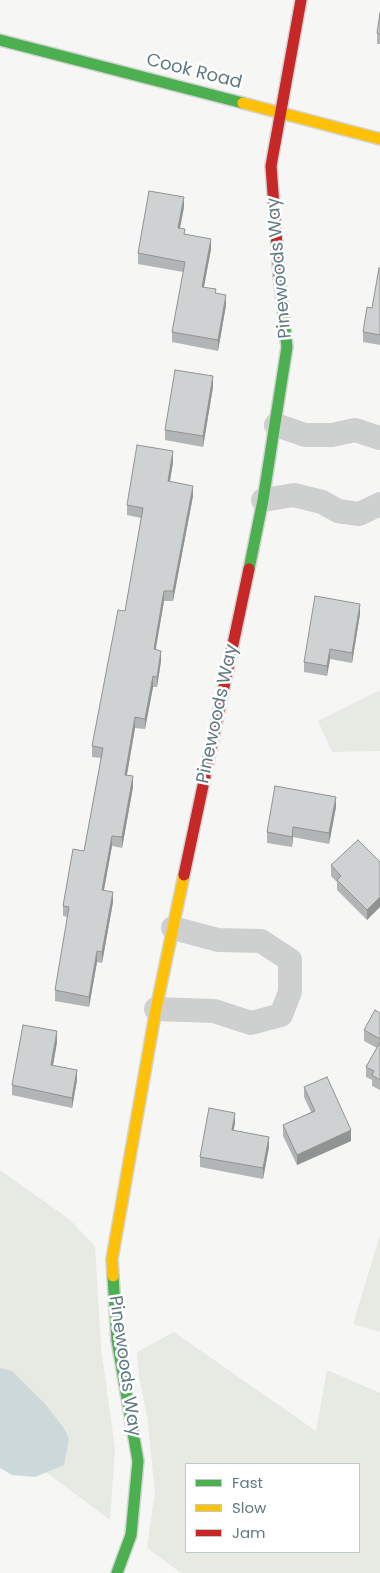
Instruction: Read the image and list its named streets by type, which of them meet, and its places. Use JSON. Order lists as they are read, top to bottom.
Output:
{
  "streets": {
    "street": ["Cook Road", "Pinewoods Way"]
  },
  "crossings": [
    ["Cook Road", "Pinewoods Way"]
  ],
  "legend": ["Fast", "Slow", "Jam"]
}
